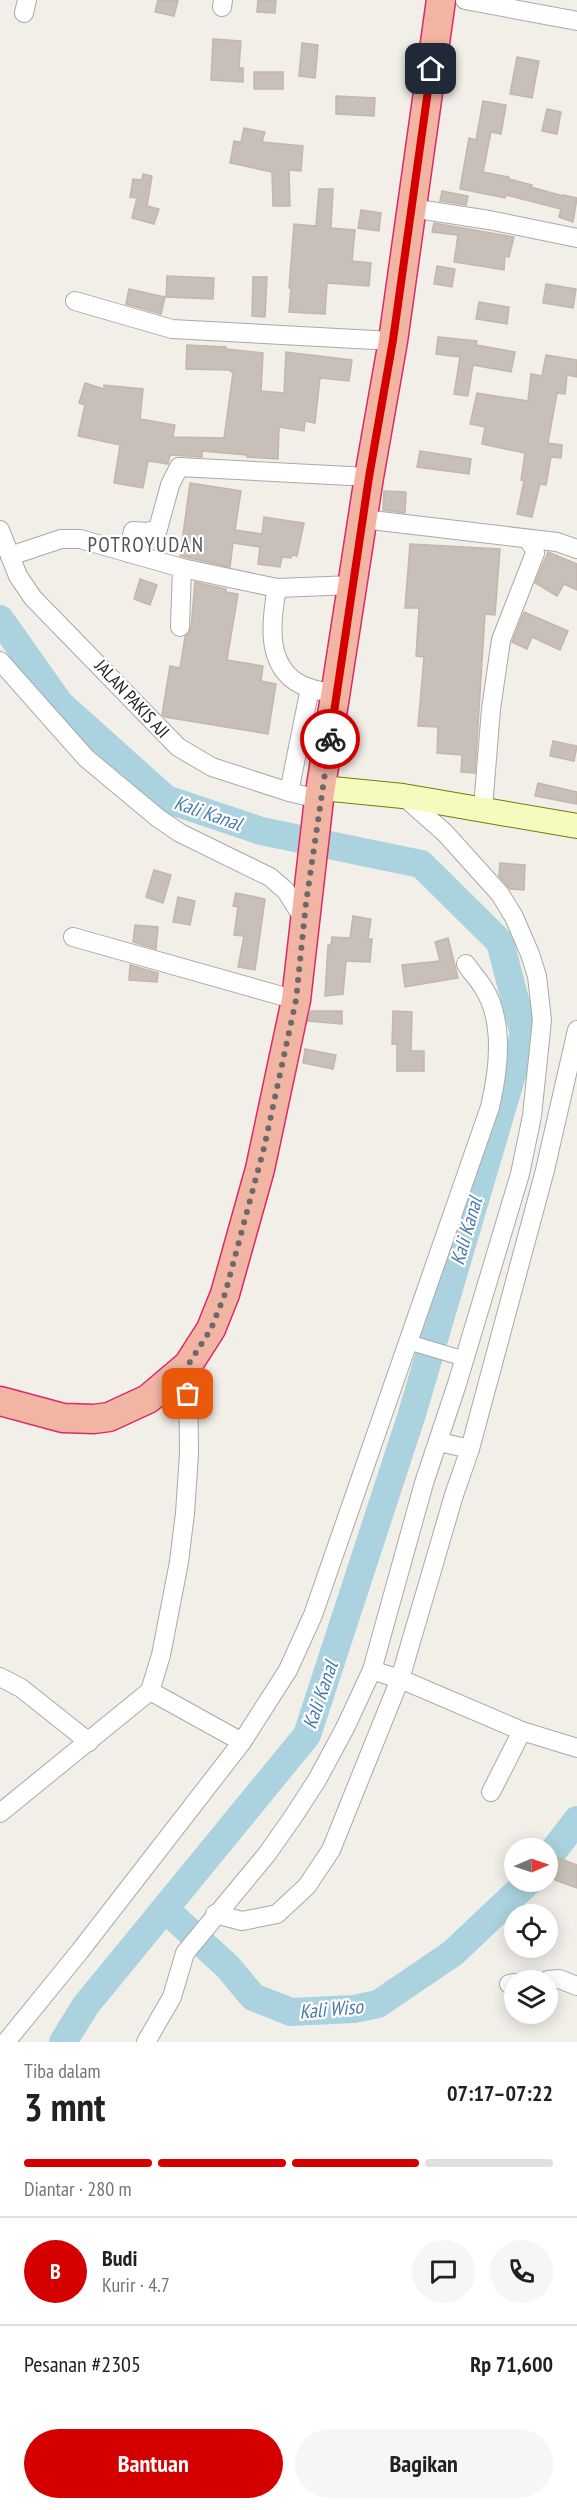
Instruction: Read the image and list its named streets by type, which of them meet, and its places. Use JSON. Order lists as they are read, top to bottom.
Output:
{
  "streets": {
    "street": ["JALAN PAKIS AJI"]
  },
  "districts": ["POTROYUDAN"],
  "water": ["Kali Kanal", "Kali Wiso"],
  "north": "right",
  "page": {
    "heading": ["3 mnt", "Tiba dalam", "07:17–07:22"],
    "panel": [
      "Budi",
      "Kurir · 4.7",
      "Pesanan #2305",
      "Rp 71,600"
    ],
    "bar": "Diantar · 280 m",
    "round": "B",
    "buttons": ["Bantuan", "Bagikan"]
  }
}
